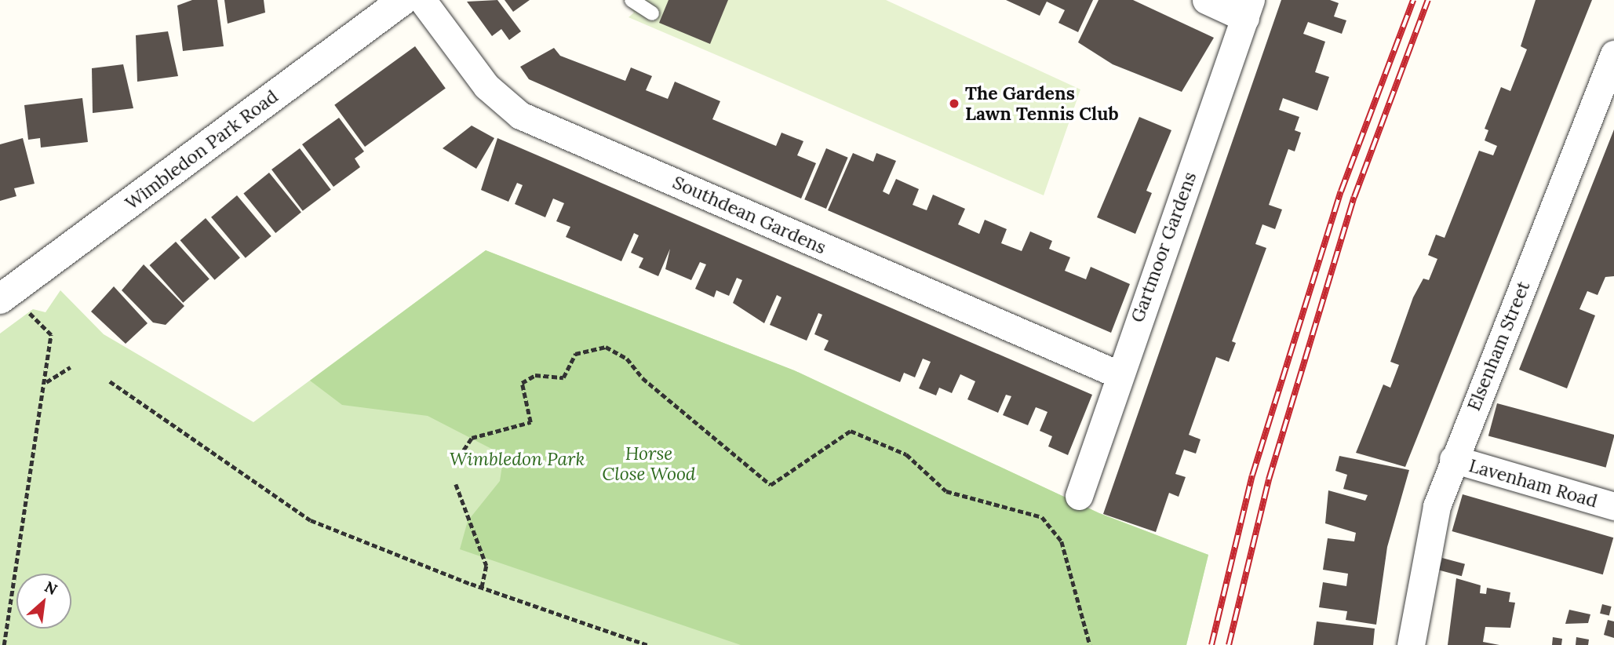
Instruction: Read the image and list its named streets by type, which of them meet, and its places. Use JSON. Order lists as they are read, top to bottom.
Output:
{
  "streets": {
    "street": [
      "Wimbledon Park Road",
      "Southdean Gardens",
      "Gartmoor Gardens",
      "Elsenham Street",
      "Lavenham Road"
    ]
  },
  "crossings": [
    ["Southdean Gardens", "Gartmoor Gardens"],
    ["Elsenham Street", "Lavenham Road"]
  ],
  "parks": ["Horse Close Wood", "Wimbledon Park"],
  "places": ["The Gardens Lawn Tennis Club"],
  "north": "top right"
}
